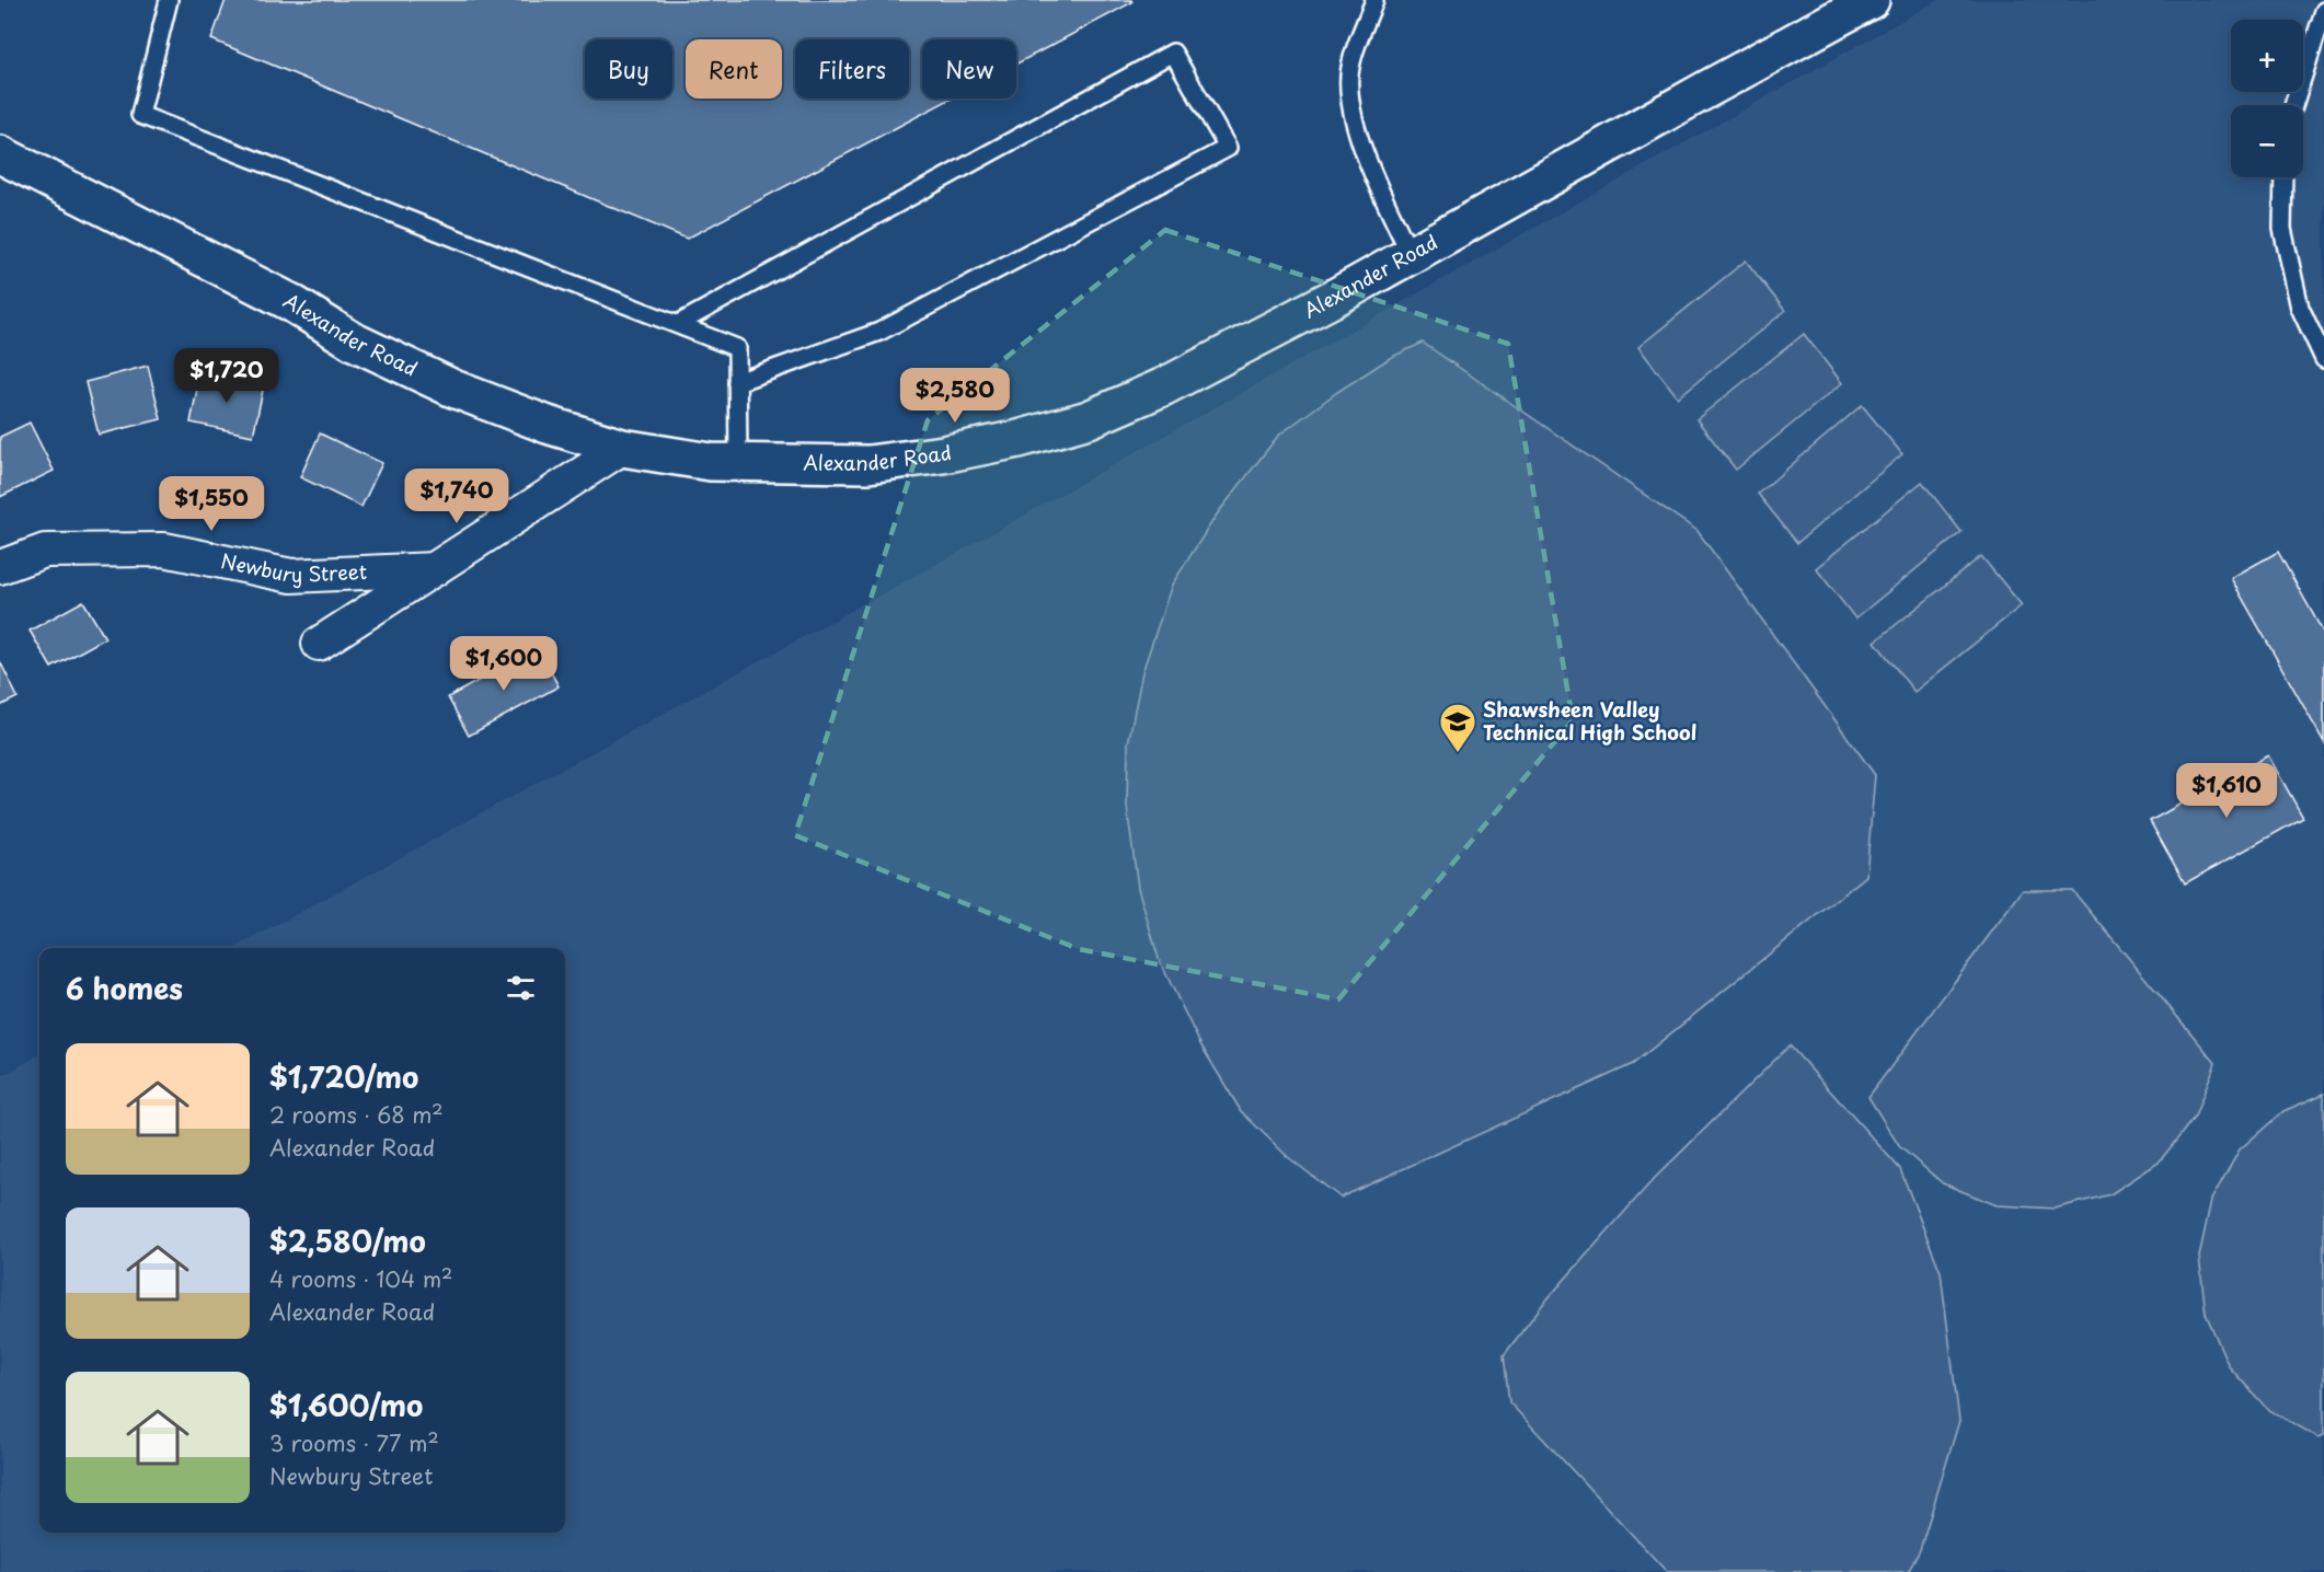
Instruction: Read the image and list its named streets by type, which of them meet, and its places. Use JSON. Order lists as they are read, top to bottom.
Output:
{
  "streets": {
    "street": ["Alexander Road", "Newbury Street"]
  },
  "crossings": [
    ["Alexander Road", "Newbury Street"]
  ],
  "places": {
    "school or university": ["Shawsheen Valley Technical High School"]
  },
  "page": {
    "map_buttons": ["+", "−"],
    "chip": [
      "Buy",
      "Rent",
      "Filters",
      "New"
    ],
    "price": [
      "$1,720",
      "$2,580",
      "$1,740",
      "$1,550",
      "$1,600",
      "$1,610"
    ],
    "heading": "6 homes",
    "list": [
      {
        "name": "$1,720/mo",
        "note": "2 rooms · 68 m² · Alexander Road"
      },
      {
        "name": "$2,580/mo",
        "note": "4 rooms · 104 m² · Alexander Road"
      },
      {
        "name": "$1,600/mo",
        "note": "3 rooms · 77 m² · Newbury Street"
      }
    ]
  }
}
